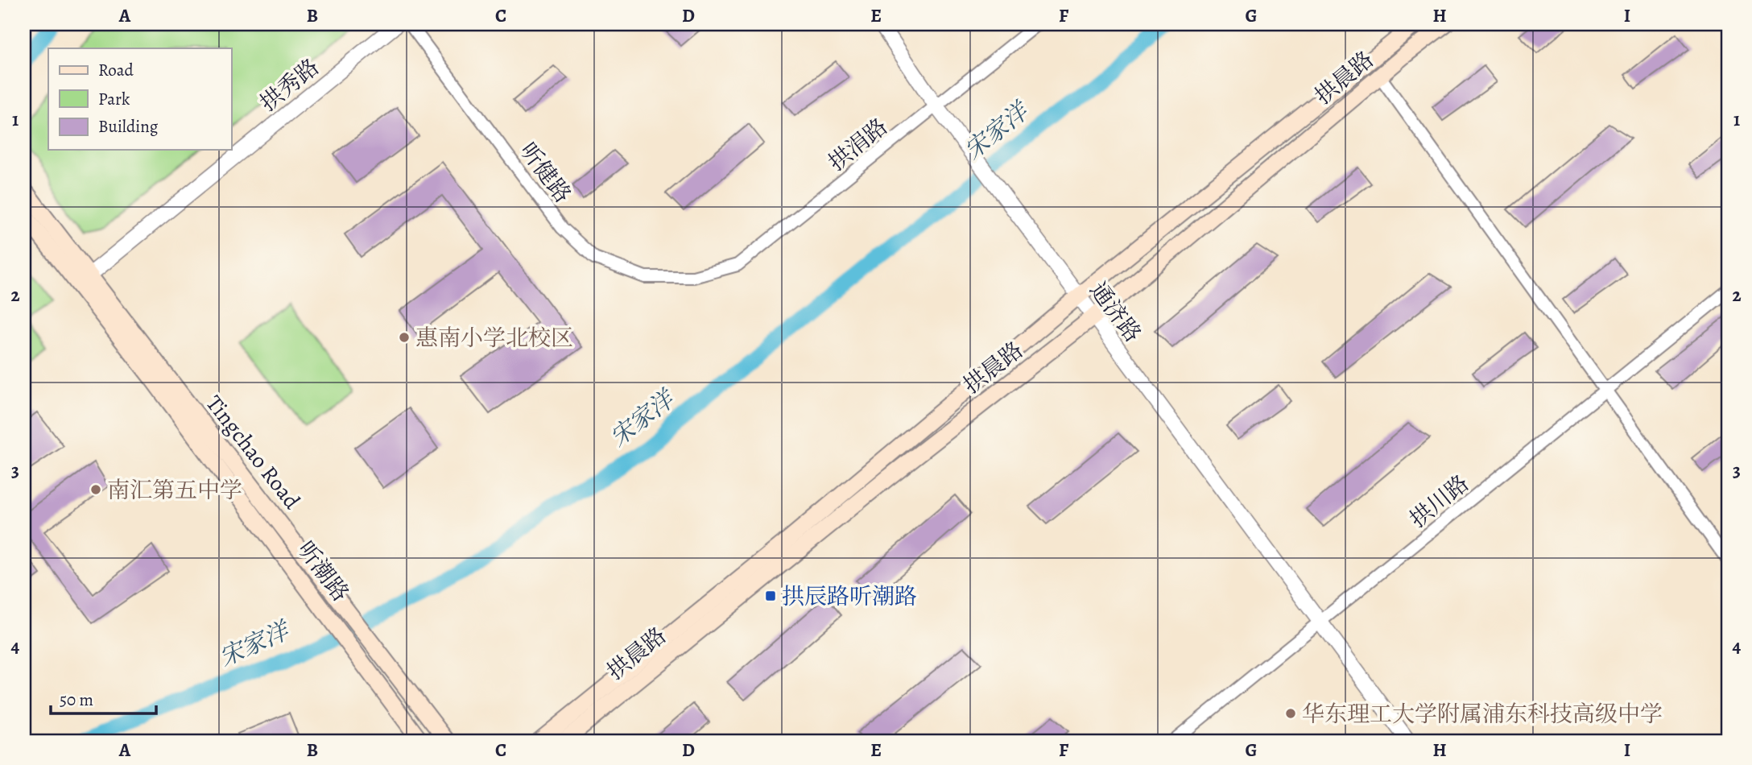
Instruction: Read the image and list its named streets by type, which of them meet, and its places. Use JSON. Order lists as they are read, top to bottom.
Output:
{
  "streets": {
    "main road": ["拱晨路", "Tingchao Road", "听潮路"],
    "street": [
      "拱秀路",
      "拱涓路",
      "听健路",
      "通济路",
      "拱川路"
    ]
  },
  "crossings": [
    ["拱晨路", "通济路"],
    ["拱秀路", "Tingchao Road"],
    ["拱秀路", "听潮路"],
    ["拱涓路", "听健路"],
    ["拱涓路", "通济路"],
    ["通济路", "拱川路"],
    ["Tingchao Road", "听潮路"]
  ],
  "water": ["宋家洋"],
  "places": {
    "other": ["惠南小学北校区", "南汇第五中学", "华东理工大学附属浦东科技高级中学"],
    "transit": ["拱辰路听潮路"]
  },
  "legend": ["Road", "Park", "Building"],
  "scale_bar": "50 m",
  "grid": {
    "columns": [
      "A",
      "B",
      "C",
      "D",
      "E",
      "F",
      "G",
      "H",
      "I"
    ],
    "rows": [
      "1",
      "2",
      "3",
      "4"
    ]
  }
}
